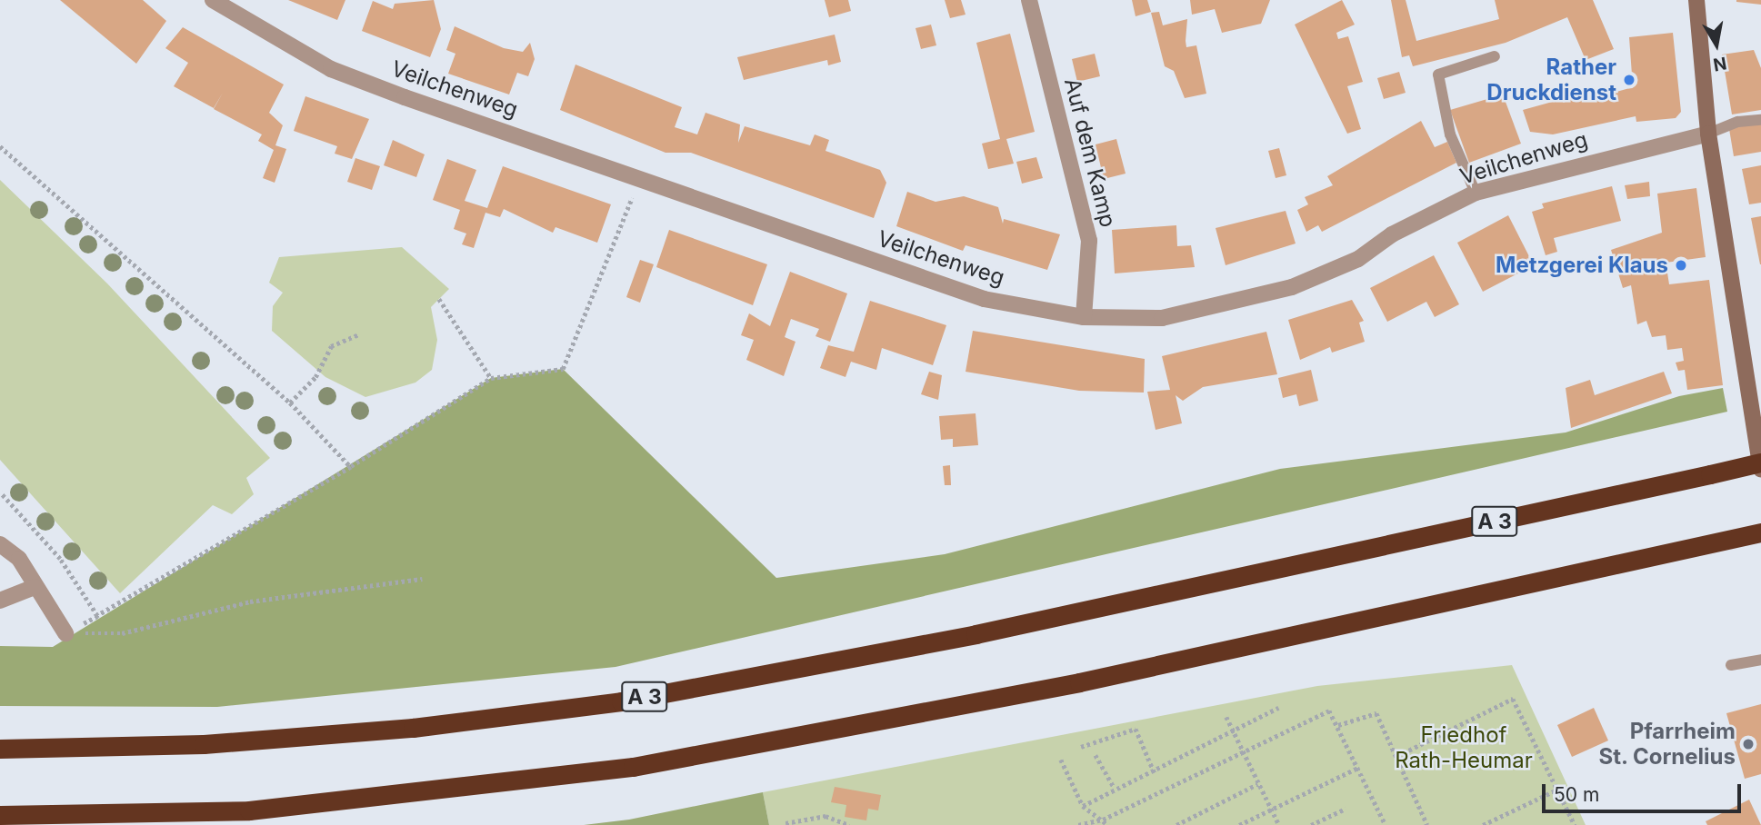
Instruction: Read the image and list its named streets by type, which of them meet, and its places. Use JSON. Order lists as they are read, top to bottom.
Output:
{
  "streets": {
    "highway": ["A 3"],
    "street": ["Veilchenweg", "Auf dem Kamp"]
  },
  "crossings": [
    ["Veilchenweg", "Auf dem Kamp"]
  ],
  "parks": ["Friedhof Rath-Heumar"],
  "places": ["Rather Druckdienst", "Metzgerei Klaus", "Pfarrheim St. Cornelius"],
  "scale_bar": "50 m",
  "north": "bottom"
}
